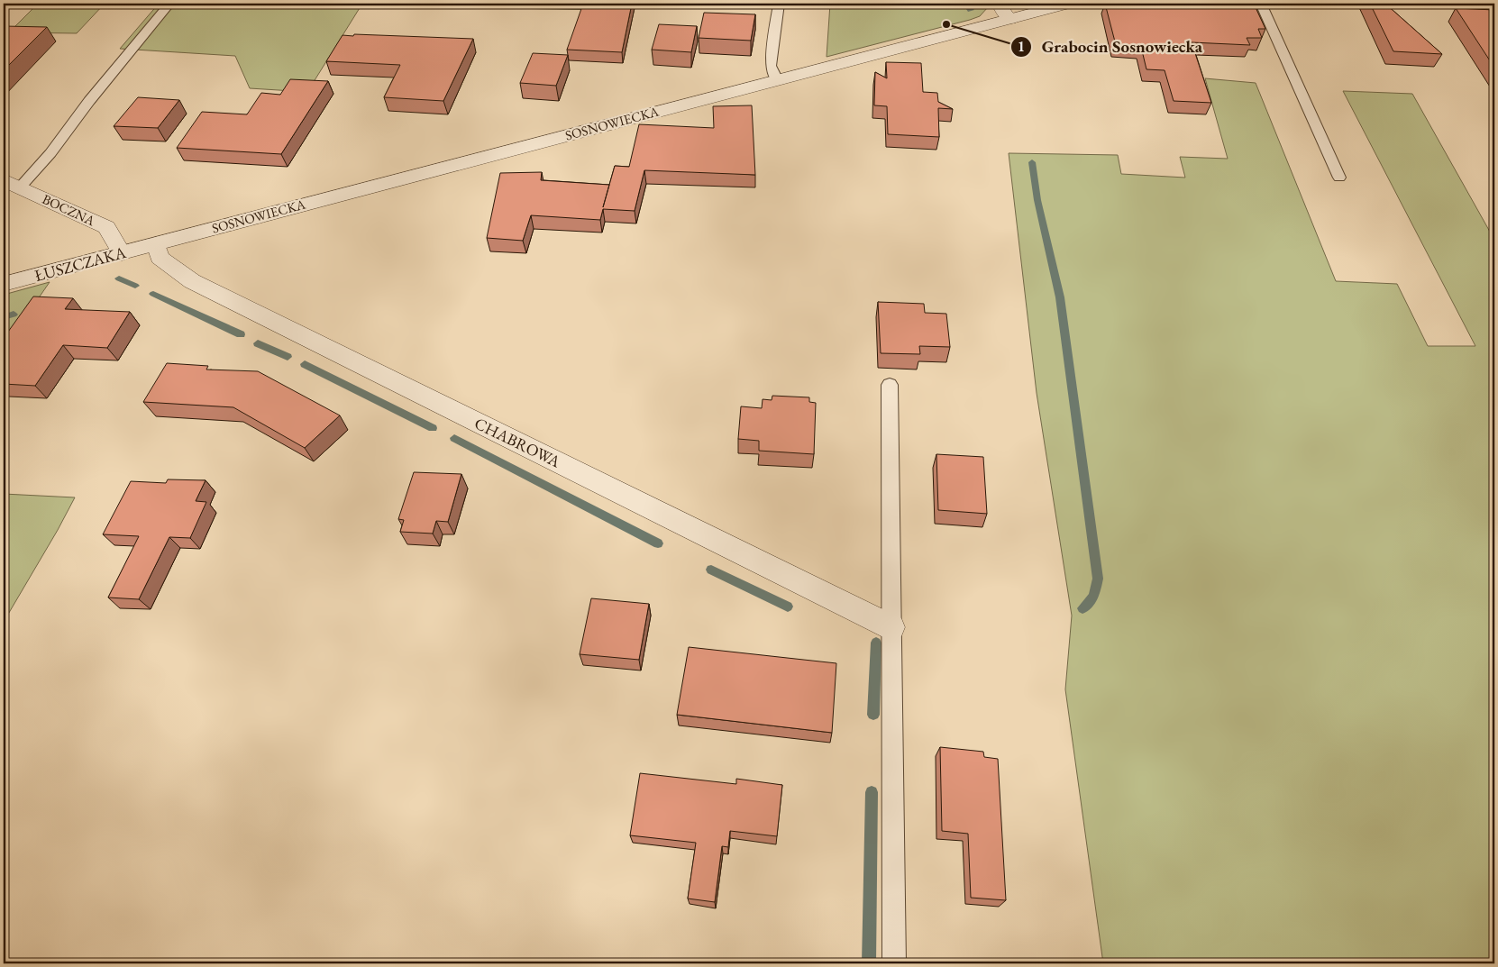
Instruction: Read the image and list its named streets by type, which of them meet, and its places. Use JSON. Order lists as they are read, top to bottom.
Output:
{
  "streets": {
    "street": [
      "SOSNOWIECKA",
      "BOCZNA",
      "ŁUSZCZAKA",
      "CHABROWA"
    ]
  },
  "crossings": [
    ["SOSNOWIECKA", "ŁUSZCZAKA"],
    ["SOSNOWIECKA", "CHABROWA"],
    ["BOCZNA", "ŁUSZCZAKA"],
    ["ŁUSZCZAKA", "CHABROWA"]
  ],
  "places": ["Grabocin Sosnowiecka"]
}
